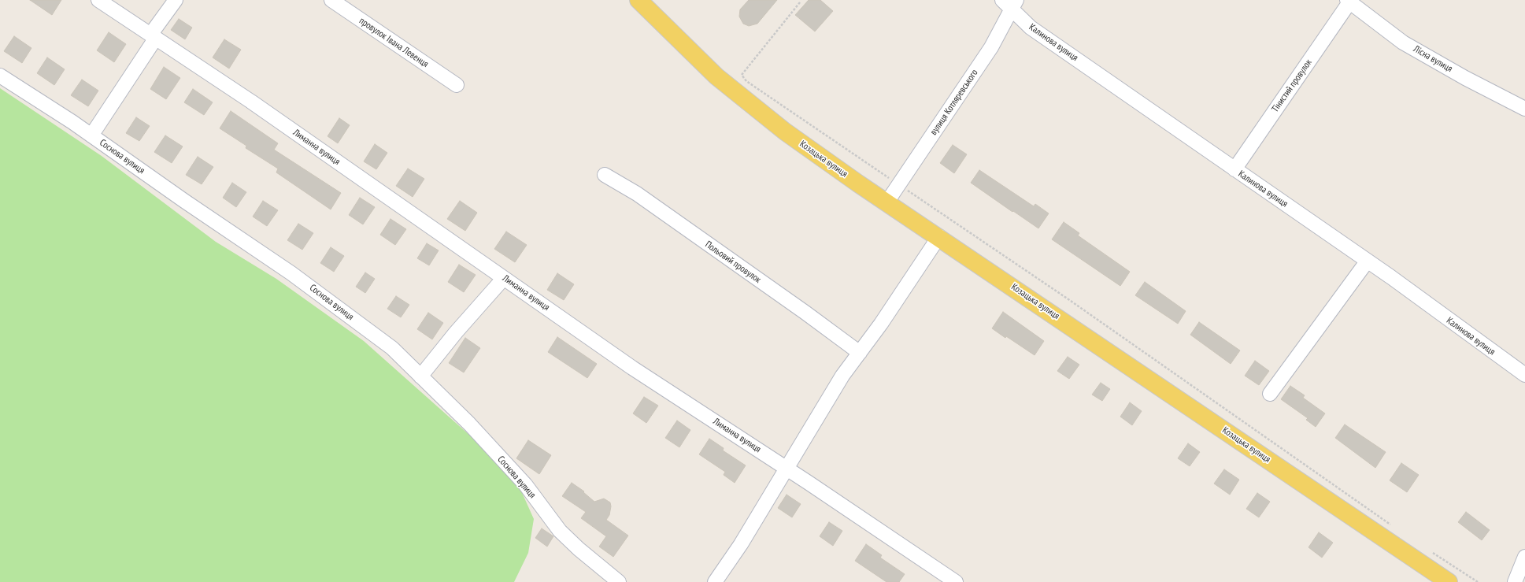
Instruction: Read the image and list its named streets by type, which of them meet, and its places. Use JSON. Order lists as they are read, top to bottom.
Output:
{
  "streets": {
    "main road": ["Козацька вулиця"],
    "street": [
      "провулок Івана Левенця",
      "Калинова вулиця",
      "Лісна вулиця",
      "Тінистий провулок",
      "вулиця Котляревського",
      "Лиманна вулиця",
      "Соснова вулиця",
      "Польовий провулок"
    ]
  },
  "crossings": [
    ["Калинова вулиця", "Тінистий провулок"],
    ["Калинова вулиця", "вулиця Котляревського"],
    ["Лісна вулиця", "Тінистий провулок"],
    ["вулиця Котляревського", "Козацька вулиця"]
  ]
}
